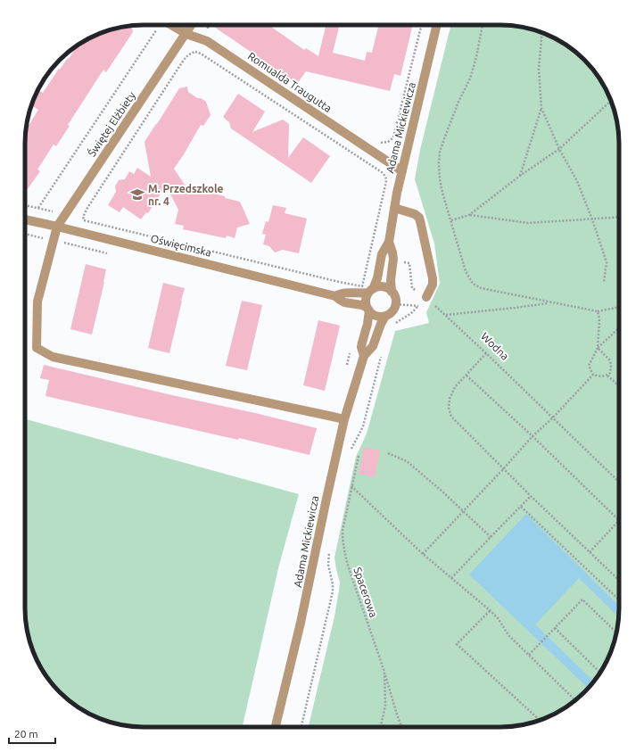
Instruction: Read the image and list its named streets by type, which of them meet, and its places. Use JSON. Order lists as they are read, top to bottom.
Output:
{
  "streets": {
    "street": [
      "Romualda Traugutta",
      "Świętej Elżbiety",
      "Adama Mickiewicza",
      "Oświęcimska"
    ],
    "path": ["Wodna", "Spacerowa"]
  },
  "crossings": [
    ["Romualda Traugutta", "Świętej Elżbiety"],
    ["Romualda Traugutta", "Adama Mickiewicza"],
    ["Świętej Elżbiety", "Adama Mickiewicza"],
    ["Świętej Elżbiety", "Oświęcimska"],
    ["Adama Mickiewicza", "Oświęcimska"]
  ],
  "places": {
    "school or university": ["M. Przedszkole nr. 4"]
  },
  "scale_bar": "20 m"
}
